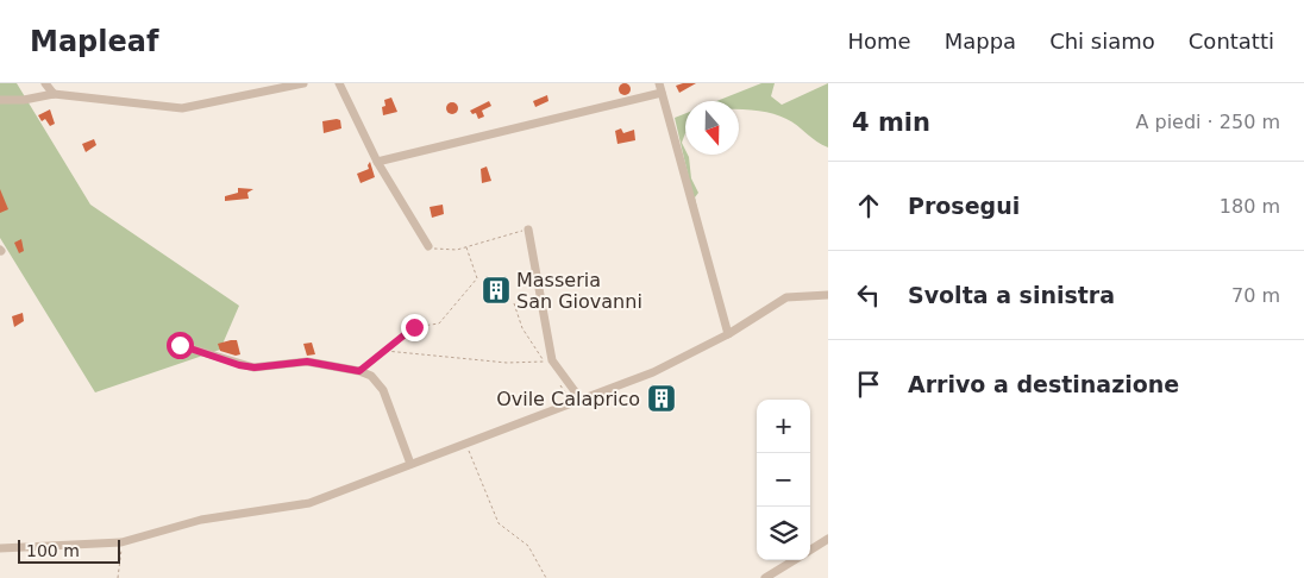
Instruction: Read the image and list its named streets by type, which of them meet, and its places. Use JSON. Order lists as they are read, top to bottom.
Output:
{
  "places": {
    "building": ["Masseria San Giovanni", "Ovile Calaprico"]
  },
  "scale_bar": "100 m",
  "north": "bottom",
  "page": {
    "header": "Mapleaf",
    "nav": [
      "Home",
      "Mappa",
      "Chi siamo",
      "Contatti"
    ],
    "heading": ["4 min", "A piedi · 250 m"],
    "list": [
      ["Prosegui", "180 m"],
      ["Svolta a sinistra", "70 m"],
      "Arrivo a destinazione"
    ],
    "map_buttons": ["+", "−"],
    "scale": "100 m"
  }
}
